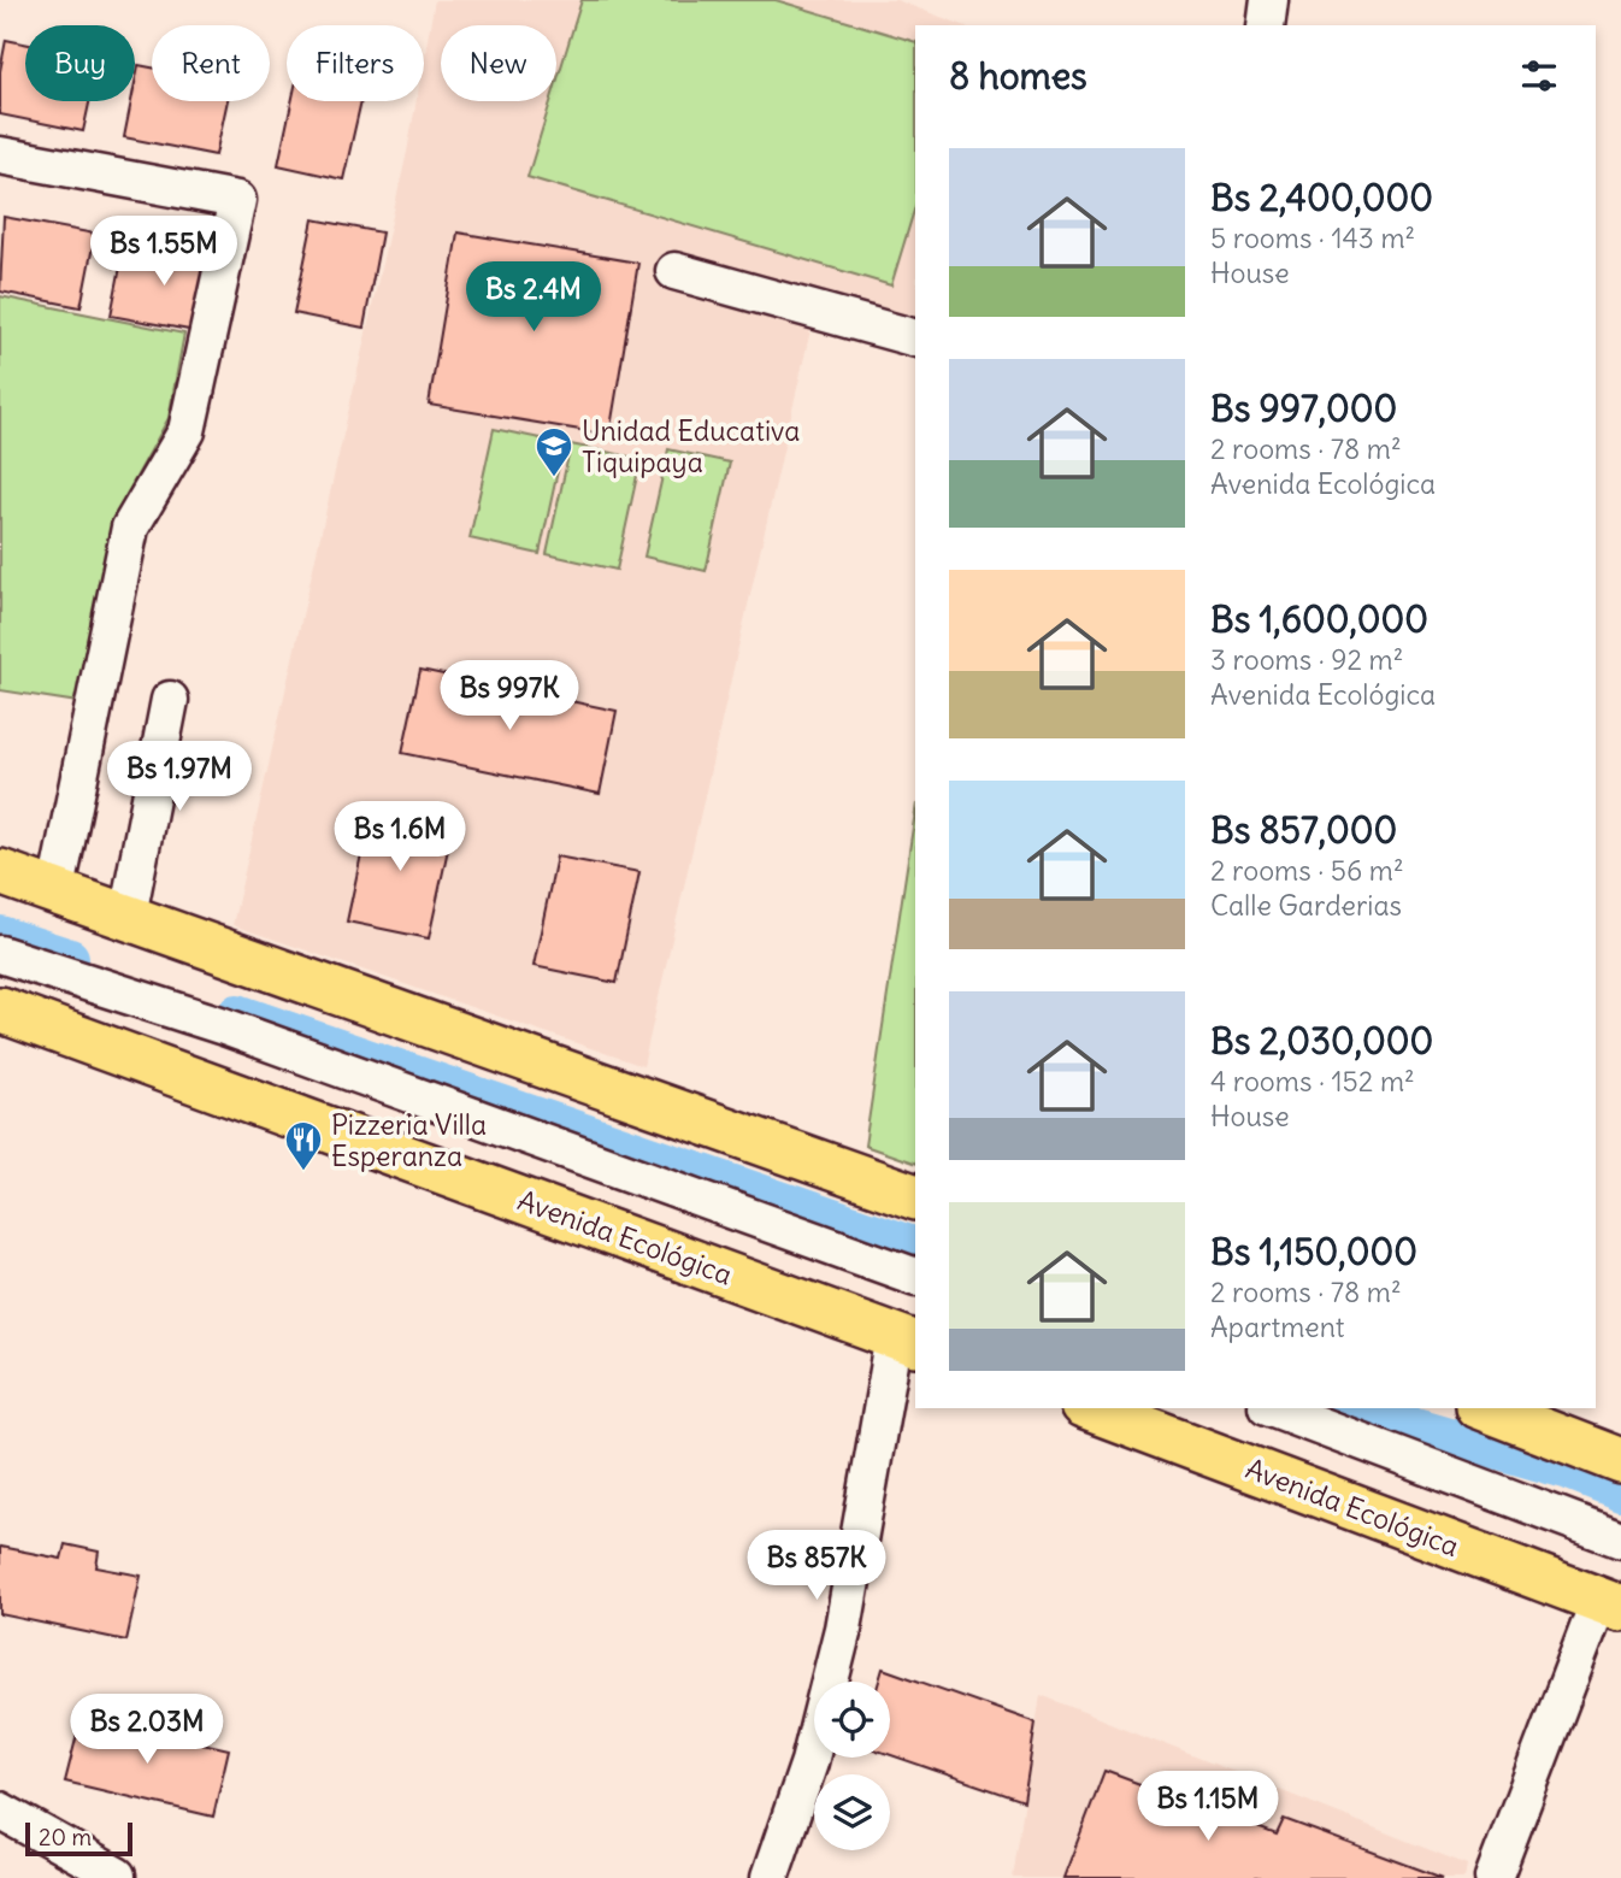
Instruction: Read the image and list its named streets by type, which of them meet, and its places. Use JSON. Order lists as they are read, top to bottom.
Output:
{
  "streets": {
    "main road": ["Avenida Ecológica"]
  },
  "places": {
    "school or university": ["Unidad Educativa Tiquipaya"],
    "restaurant": ["Pizzeria Villa Esperanza"]
  },
  "scale_bar": "20 m",
  "page": {
    "chip": [
      "Buy",
      "Rent",
      "Filters",
      "New"
    ],
    "heading": "8 homes",
    "list": [
      {
        "name": "Bs 2,400,000",
        "note": "5 rooms · 143 m² · House"
      },
      {
        "name": "Bs 997,000",
        "note": "2 rooms · 78 m² · Avenida Ecológica"
      },
      {
        "name": "Bs 1,600,000",
        "note": "3 rooms · 92 m² · Avenida Ecológica"
      },
      {
        "name": "Bs 857,000",
        "note": "2 rooms · 56 m² · Calle Garderias"
      },
      {
        "name": "Bs 2,030,000",
        "note": "4 rooms · 152 m² · House"
      },
      {
        "name": "Bs 1,150,000",
        "note": "2 rooms · 78 m² · Apartment"
      }
    ],
    "price": [
      "Bs 1.55M",
      "Bs 2.4M",
      "Bs 997K",
      "Bs 1.97M",
      "Bs 1.6M",
      "Bs 857K",
      "Bs 2.03M",
      "Bs 1.15M"
    ],
    "scale": "20 m"
  }
}
